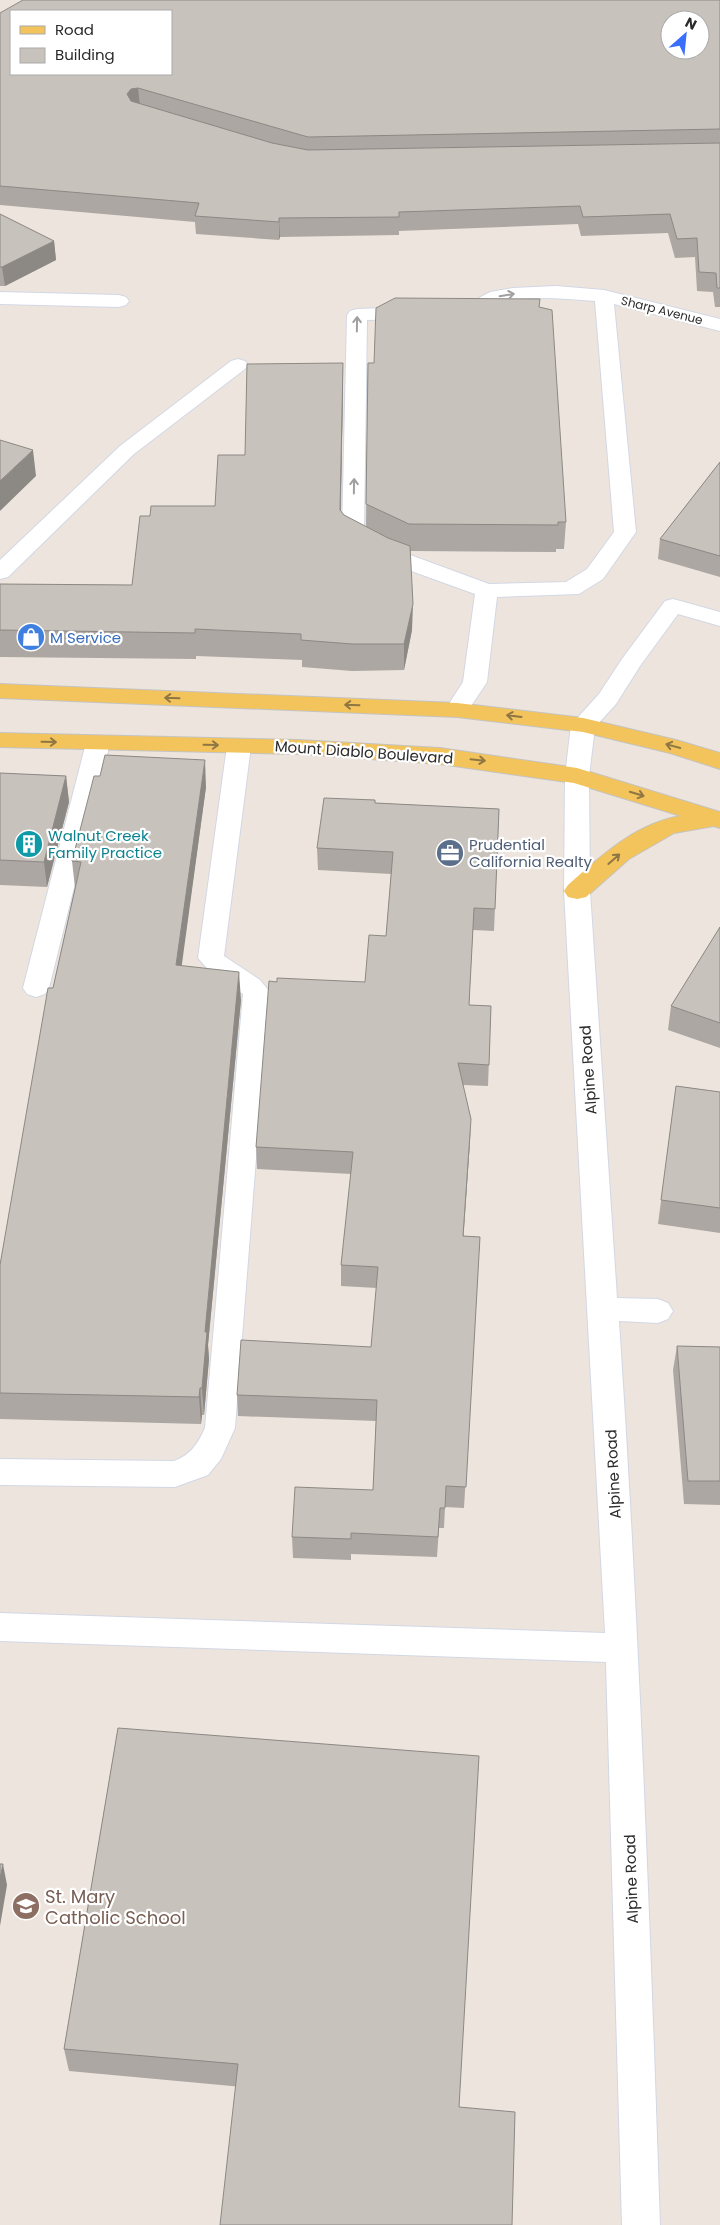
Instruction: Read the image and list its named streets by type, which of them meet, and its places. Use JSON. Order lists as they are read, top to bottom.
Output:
{
  "streets": {
    "main road": ["Mount Diablo Boulevard"],
    "street": ["Sharp Avenue", "Alpine Road"]
  },
  "crossings": [
    ["Mount Diablo Boulevard", "Alpine Road"]
  ],
  "places": {
    "shop": ["M Service"],
    "building": ["Walnut Creek Family Practice"],
    "office": ["Prudential California Realty"],
    "school or university": ["St. Mary Catholic School"]
  },
  "legend": ["Road", "Building"],
  "north": "top right"
}
